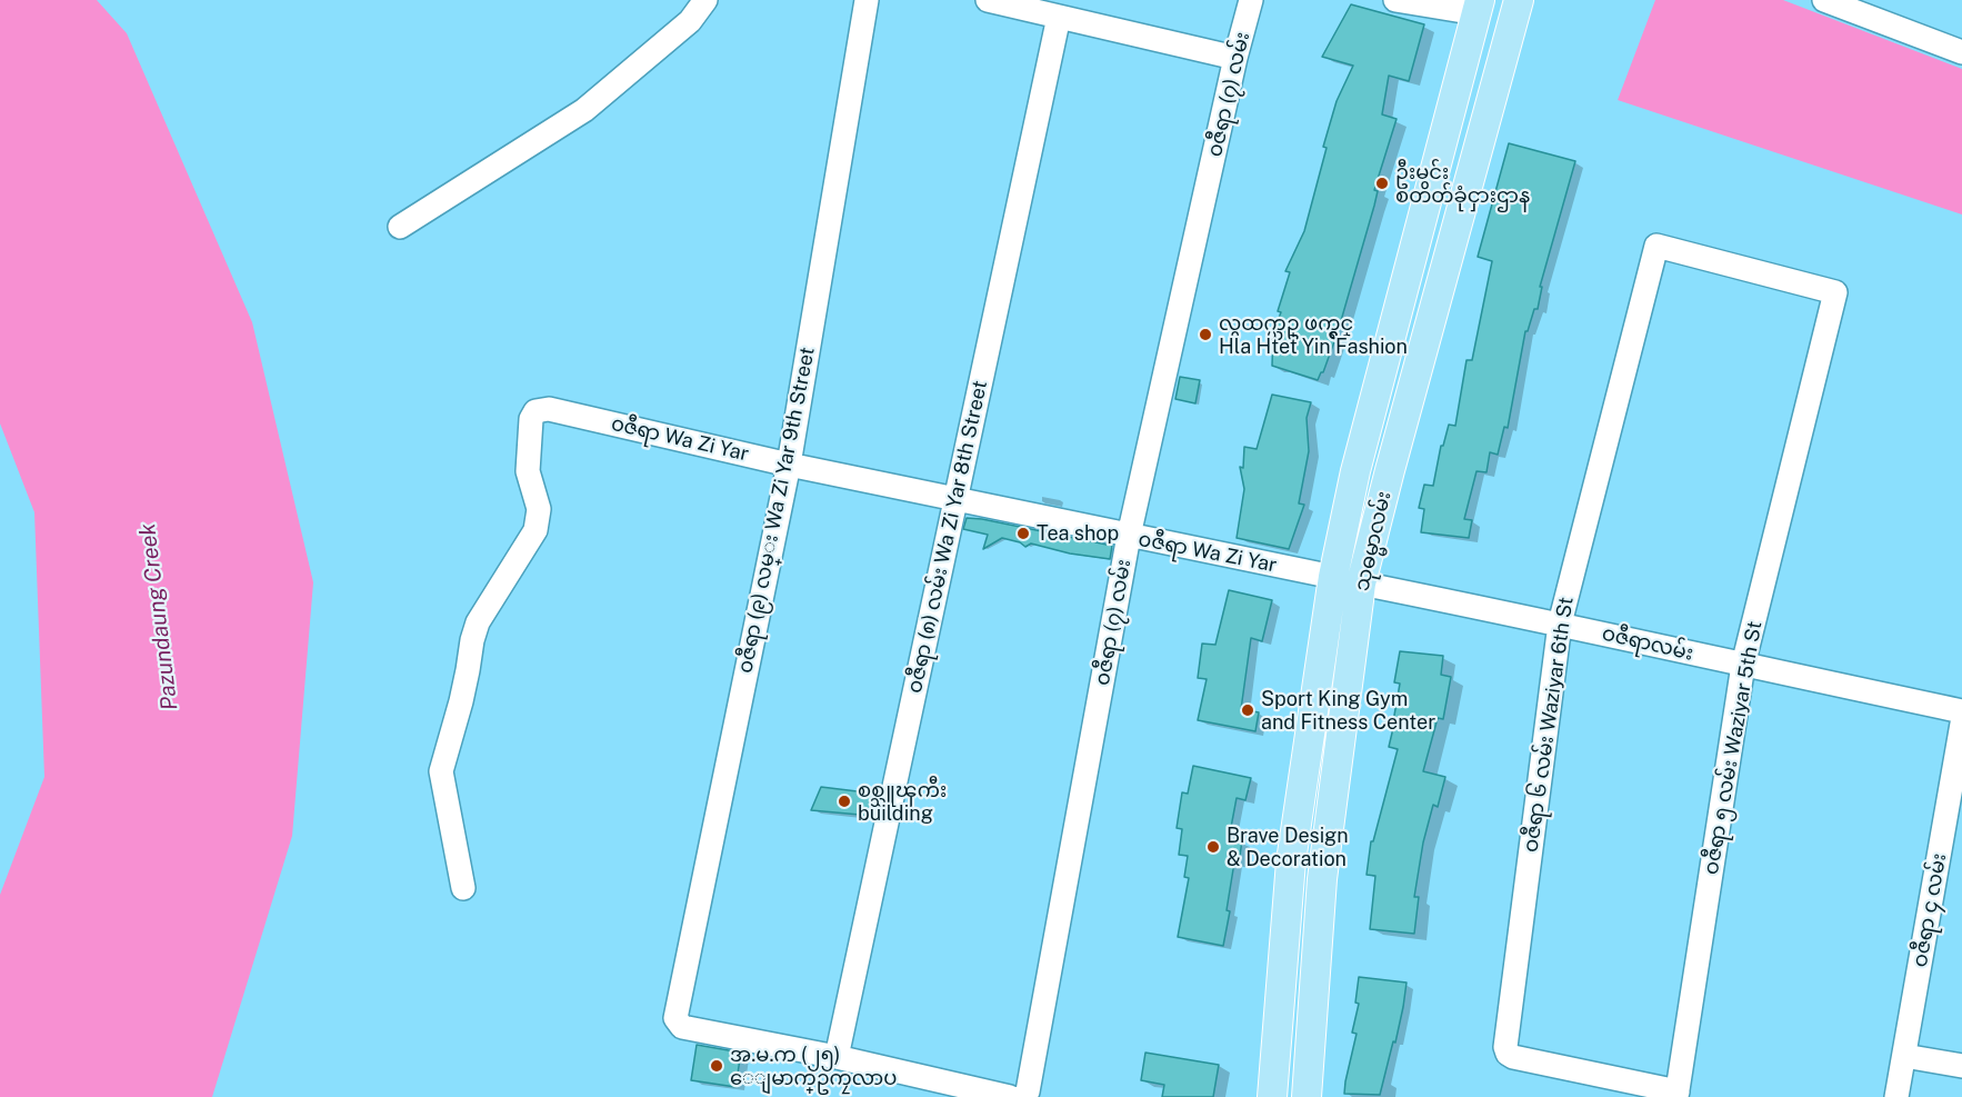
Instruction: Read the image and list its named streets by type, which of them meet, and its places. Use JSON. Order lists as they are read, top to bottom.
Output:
{
  "streets": {
    "main road": ["သုဓမ္မာလမ်း", "ဝဇီရာလမ်း"],
    "street": [
      "၀ဇီရာ (၇) လမ်း",
      "၀ဇီရာ Wa Zi Yar",
      "၀ဇီရာ (၉) လမ္း Wa Zi Yar 9th Street",
      "၀ဇီရာ (၈) လမ်း Wa Zi Yar 8th Street",
      "ဝဇီရာ ၆ လမ်း Waziyar 6th St",
      "ဝဇီရာ ၅ လမ်း Waziyar 5th St",
      "ဝဇီရာ ၄ လမ်း"
    ]
  },
  "crossings": [
    ["၀ဇီရာ (၇) လမ်း", "၀ဇီရာ Wa Zi Yar"],
    ["၀ဇီရာ Wa Zi Yar", "၀ဇီရာ (၉) လမ္း Wa Zi Yar 9th Street"],
    ["၀ဇီရာ Wa Zi Yar", "၀ဇီရာ (၈) လမ်း Wa Zi Yar 8th Street"],
    ["၀ဇီရာ Wa Zi Yar", "သုဓမ္မာလမ်း"],
    ["၀ဇီရာ Wa Zi Yar", "ဝဇီရာလမ်း"],
    ["၀ဇီရာ (၉) လမ္း Wa Zi Yar 9th Street", "၀ဇီရာ (၈) လမ်း Wa Zi Yar 8th Street"],
    ["သုဓမ္မာလမ်း", "ဝဇီရာလမ်း"],
    ["ဝဇီရာလမ်း", "ဝဇီရာ ၆ လမ်း Waziyar 6th St"],
    ["ဝဇီရာလမ်း", "ဝဇီရာ ၅ လမ်း Waziyar 5th St"],
    ["ဝဇီရာ ၆ လမ်း Waziyar 6th St", "ဝဇီရာ ၅ လမ်း Waziyar 5th St"]
  ],
  "water": ["Pazundaung Creek"],
  "places": [
    "ဦးမင်း စတိတ်ခုံငှားဌာန",
    "လွထက္ယဥ္ ဖက္ရွင္ Hla Htet Yin Fashion",
    "Tea shop",
    "Sport King Gym and Fitness Center",
    "စစ္သူၾကီး building",
    "Brave Design & Decoration",
    "အ.မ.က (၂၅) ေျမာက္ဥကၠလာပ"
  ]
}
